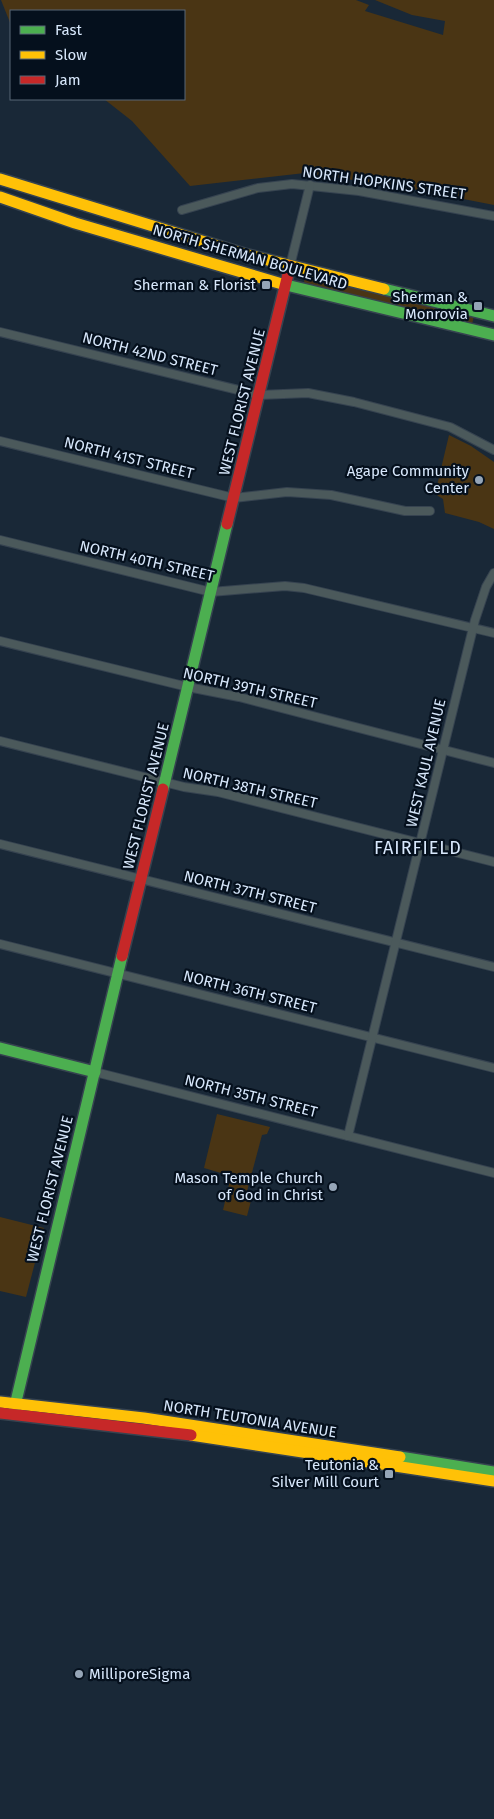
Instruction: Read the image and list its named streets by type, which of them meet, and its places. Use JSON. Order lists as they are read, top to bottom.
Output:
{
  "streets": {
    "main road": [
      "NORTH SHERMAN BOULEVARD",
      "WEST FLORIST AVENUE",
      "NORTH 35TH STREET",
      "NORTH TEUTONIA AVENUE"
    ],
    "street": [
      "NORTH HOPKINS STREET",
      "NORTH 42ND STREET",
      "NORTH 41ST STREET",
      "NORTH 40TH STREET",
      "NORTH 39TH STREET",
      "WEST KAUL AVENUE",
      "NORTH 38TH STREET",
      "NORTH 37TH STREET",
      "NORTH 36TH STREET"
    ]
  },
  "crossings": [
    ["NORTH HOPKINS STREET", "WEST FLORIST AVENUE"],
    ["NORTH SHERMAN BOULEVARD", "WEST FLORIST AVENUE"],
    ["NORTH 42ND STREET", "WEST FLORIST AVENUE"],
    ["WEST FLORIST AVENUE", "NORTH 41ST STREET"],
    ["WEST FLORIST AVENUE", "NORTH 40TH STREET"],
    ["WEST FLORIST AVENUE", "NORTH 39TH STREET"],
    ["WEST FLORIST AVENUE", "NORTH 38TH STREET"],
    ["WEST FLORIST AVENUE", "NORTH 37TH STREET"],
    ["WEST FLORIST AVENUE", "NORTH 36TH STREET"],
    ["WEST FLORIST AVENUE", "NORTH 35TH STREET"],
    ["WEST FLORIST AVENUE", "NORTH TEUTONIA AVENUE"],
    ["NORTH 40TH STREET", "WEST KAUL AVENUE"],
    ["NORTH 39TH STREET", "WEST KAUL AVENUE"],
    ["WEST KAUL AVENUE", "NORTH 38TH STREET"],
    ["WEST KAUL AVENUE", "NORTH 37TH STREET"],
    ["WEST KAUL AVENUE", "NORTH 36TH STREET"],
    ["WEST KAUL AVENUE", "NORTH 35TH STREET"]
  ],
  "districts": ["FAIRFIELD"],
  "places": {
    "transit": ["Sherman & Florist", "Sherman & Monrovia", "Teutonia & Silver Mill Court"],
    "other": ["Agape Community Center", "Mason Temple Church of God in Christ", "MilliporeSigma"]
  },
  "legend": ["Fast", "Slow", "Jam"]
}
